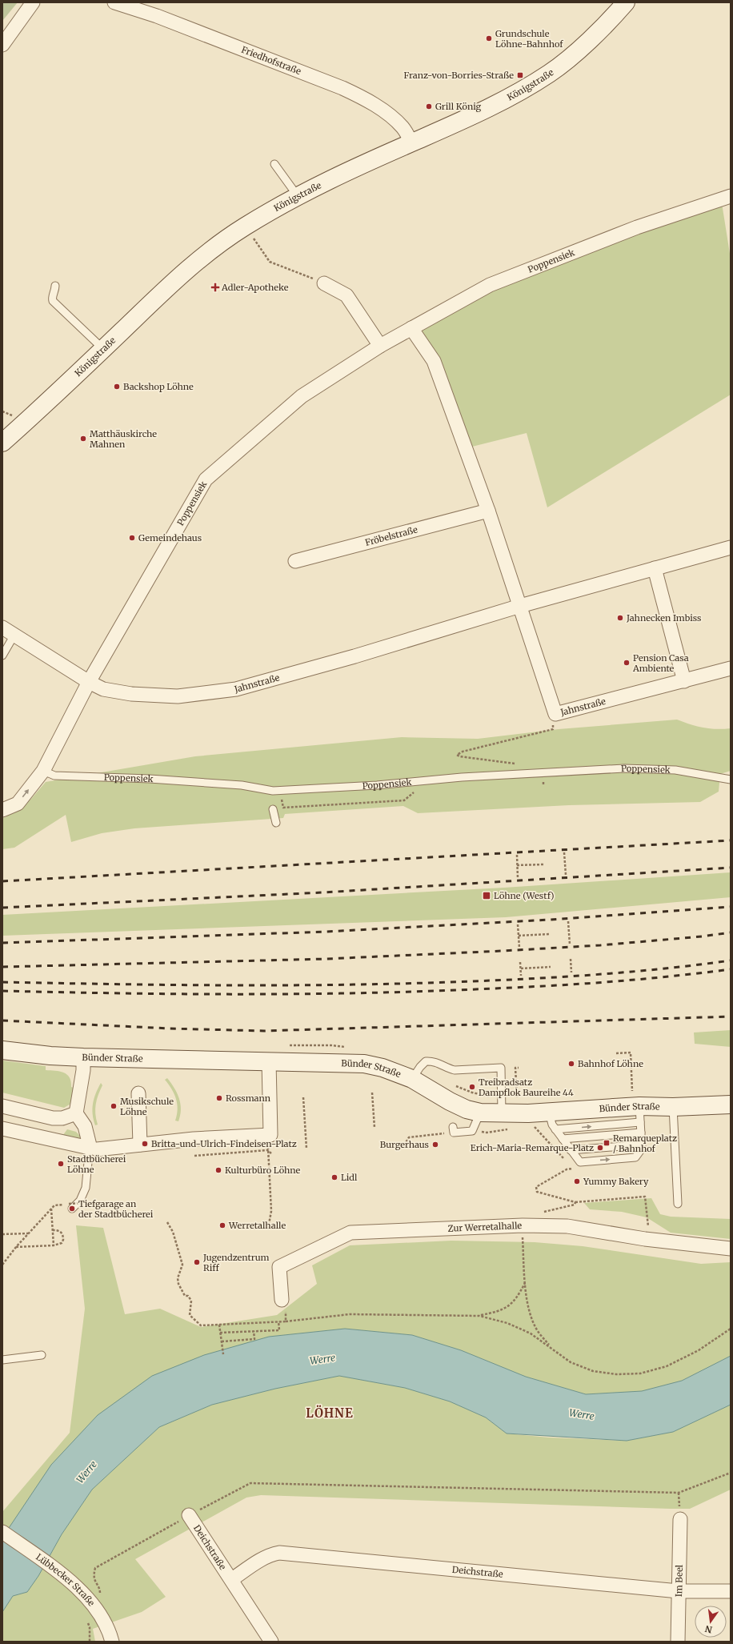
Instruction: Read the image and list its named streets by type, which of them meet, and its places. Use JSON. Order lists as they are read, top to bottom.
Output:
{
  "streets": {
    "main road": ["Königstraße", "Bünder Straße"],
    "street": [
      "Friedhofstraße",
      "Poppensiek",
      "Fröbelstraße",
      "Jahnstraße",
      "Zur Werretalhalle",
      "Deichstraße",
      "Lübbecker Straße",
      "Im Beel"
    ]
  },
  "crossings": [
    ["Friedhofstraße", "Königstraße"],
    ["Poppensiek", "Jahnstraße"],
    ["Deichstraße", "Im Beel"]
  ],
  "districts": ["LÖHNE"],
  "water": ["Werre"],
  "places": {
    "other": [
      "Grundschule Löhne-Bahnhof",
      "Grill König",
      "Backshop Löhne",
      "Matthäuskirche Mahnen",
      "Gemeindehaus",
      "Jahnecken Imbiss",
      "Pension Casa Ambiente",
      "Bahnhof Löhne",
      "Treibradsatz Dampflok Baureihe 44",
      "Rossmann",
      "Musikschule Löhne",
      "Britta-und-Ulrich-Findeisen-Platz",
      "Burgerhaus",
      "Erich-Maria-Remarque-Platz",
      "Stadtbücherei Löhne",
      "Kulturbüro Löhne",
      "Lidl",
      "Yummy Bakery",
      "Tiefgarage an der Stadtbücherei",
      "Werretalhalle",
      "Jugendzentrum Riff"
    ],
    "transit": ["Franz-von-Borries-Straße", "Löhne (Westf)", "Remarqueplatz / Bahnhof"],
    "health": ["Adler-Apotheke"]
  },
  "north": "bottom"
}
